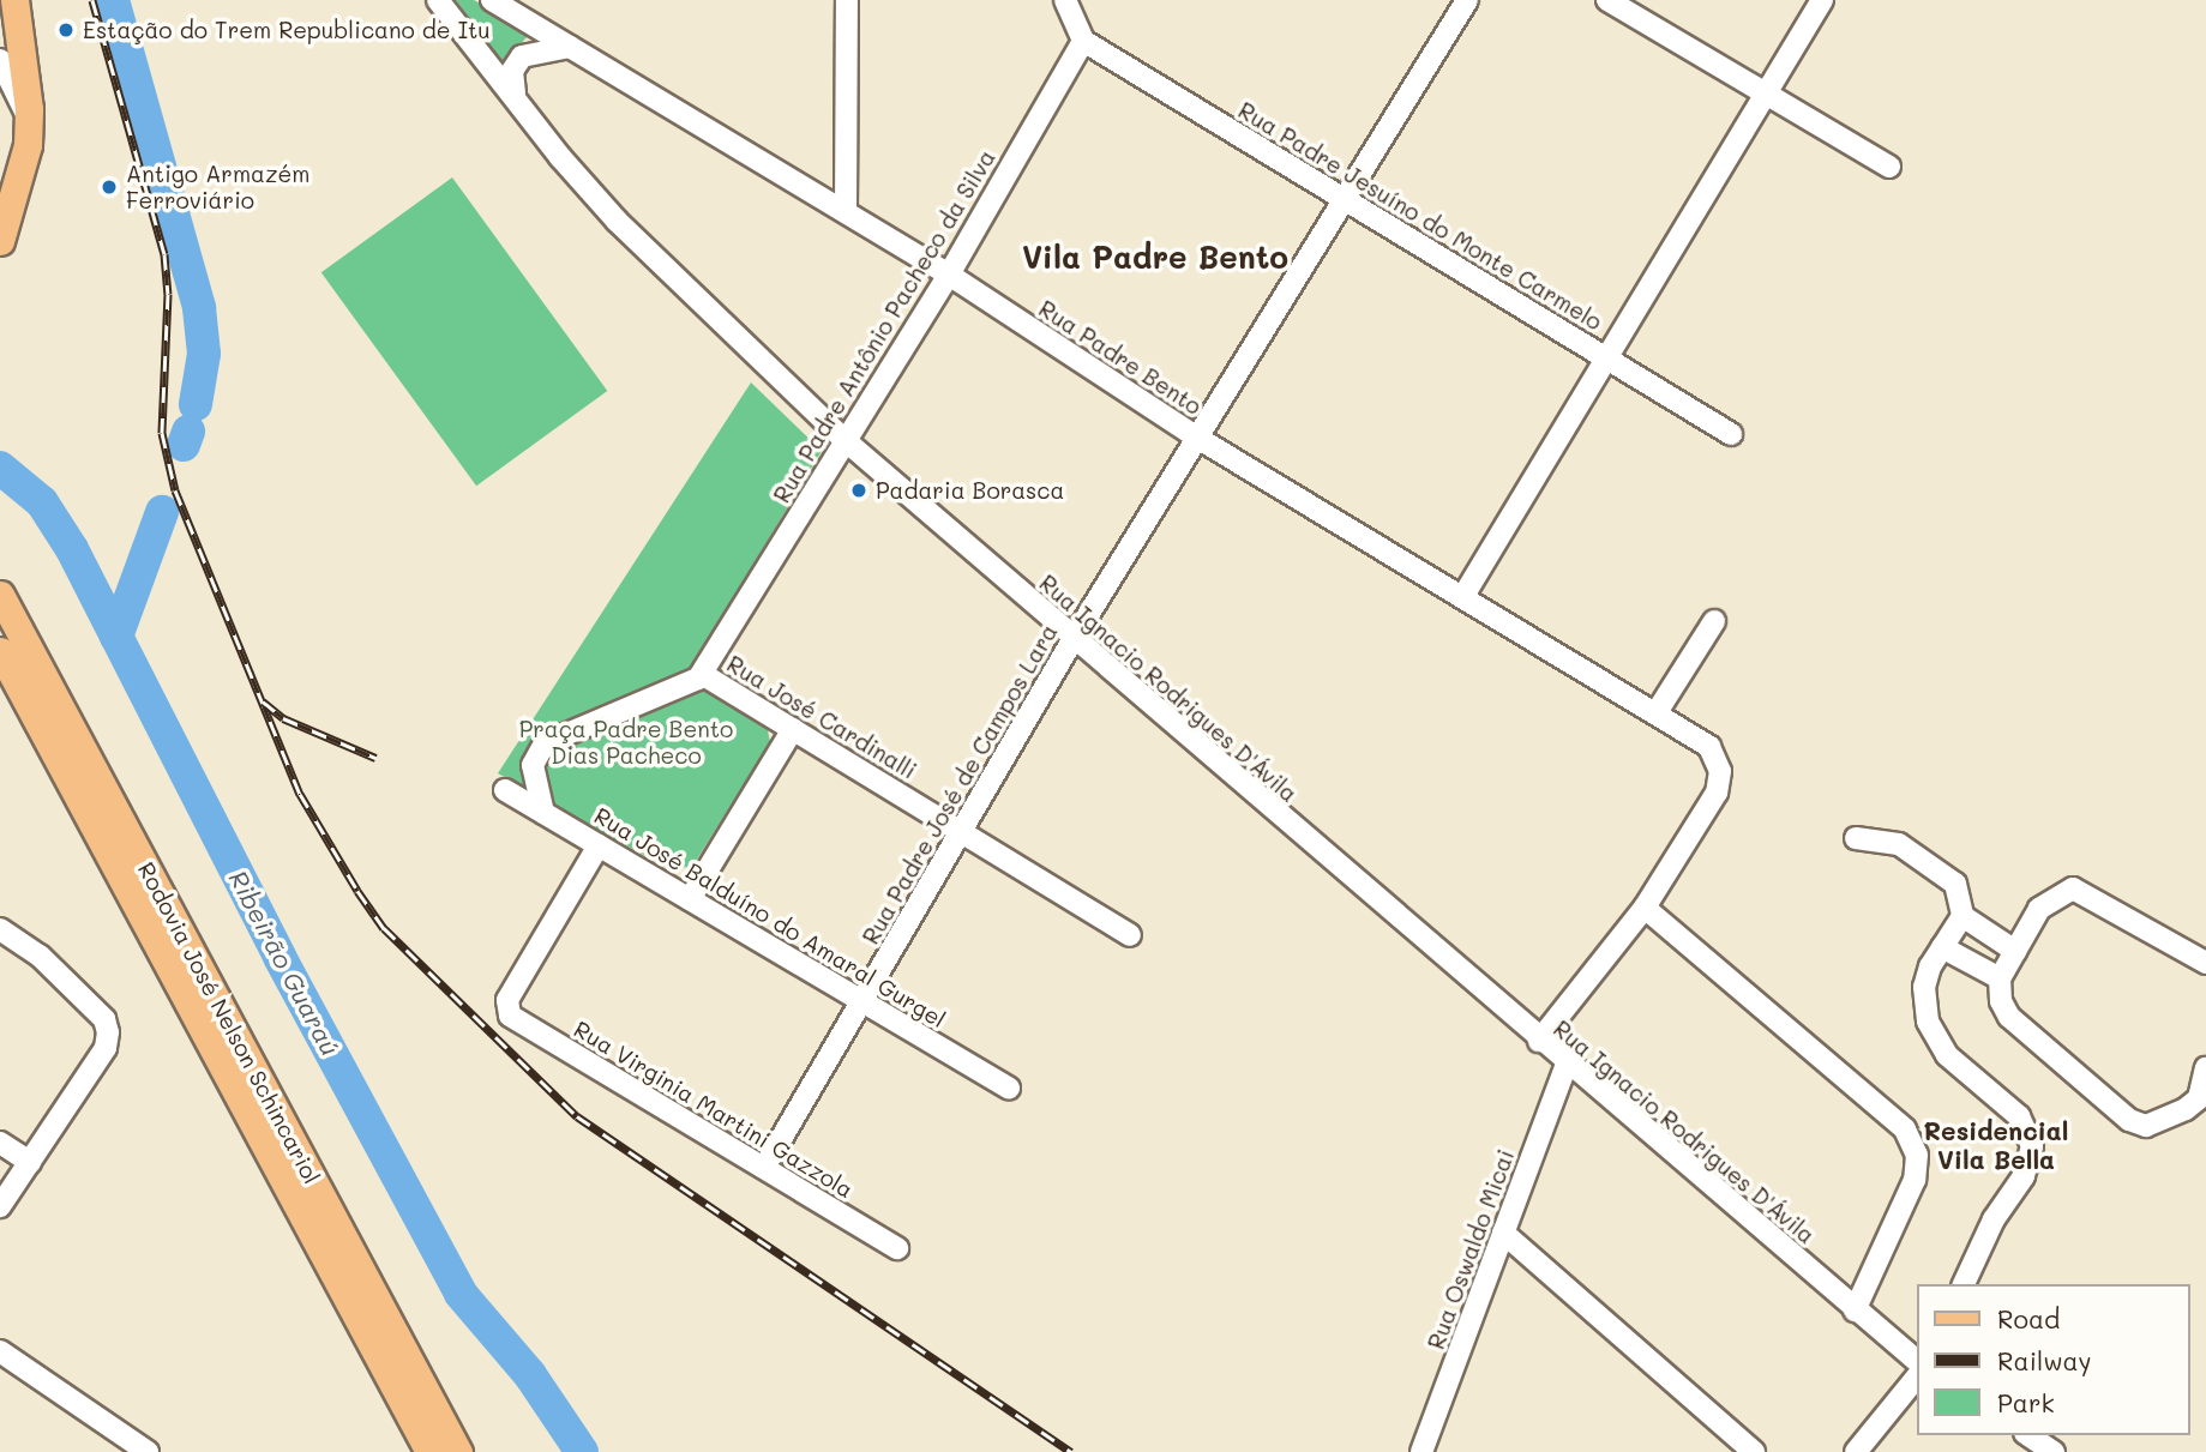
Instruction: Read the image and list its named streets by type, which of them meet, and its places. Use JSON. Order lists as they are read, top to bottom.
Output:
{
  "streets": {
    "main road": ["Rodovia José Nelson Schincariol"],
    "street": [
      "Rua Padre Jesuíno do Monte Carmelo",
      "Rua Padre Antônio Pacheco da Silva",
      "Rua Padre Bento",
      "Rua Ignacio Rodrigues D'Ávila",
      "Rua José Cardinalli",
      "Rua Padre José de Campos Lara",
      "Rua José Balduíno do Amaral Gurgel",
      "Rua Virginia Martini Gazzola",
      "Rua Oswaldo Micai"
    ]
  },
  "crossings": [
    ["Rua Padre Jesuíno do Monte Carmelo", "Rua Padre Antônio Pacheco da Silva"],
    ["Rua Padre Jesuíno do Monte Carmelo", "Rua Padre José de Campos Lara"],
    ["Rua Padre Antônio Pacheco da Silva", "Rua Padre Bento"],
    ["Rua Padre Antônio Pacheco da Silva", "Rua Ignacio Rodrigues D'Ávila"],
    ["Rua Padre Antônio Pacheco da Silva", "Rua José Cardinalli"],
    ["Rua Padre Bento", "Rua Padre José de Campos Lara"],
    ["Rua Ignacio Rodrigues D'Ávila", "Rua Padre José de Campos Lara"],
    ["Rua Ignacio Rodrigues D'Ávila", "Rua Oswaldo Micai"],
    ["Rua José Cardinalli", "Rua Padre José de Campos Lara"],
    ["Rua Padre José de Campos Lara", "Rua José Balduíno do Amaral Gurgel"],
    ["Rua Padre José de Campos Lara", "Rua Virginia Martini Gazzola"],
    ["Rua José Balduíno do Amaral Gurgel", "Rua Virginia Martini Gazzola"]
  ],
  "districts": ["Vila Padre Bento", "Residencial Vila Bella"],
  "water": ["Ribeirão Guaraú"],
  "parks": ["Praça Padre Bento Dias Pacheco"],
  "places": ["Estação do Trem Republicano de Itu", "Antigo Armazém Ferroviário", "Padaria Borasca"],
  "legend": ["Road", "Railway", "Park"]
}
